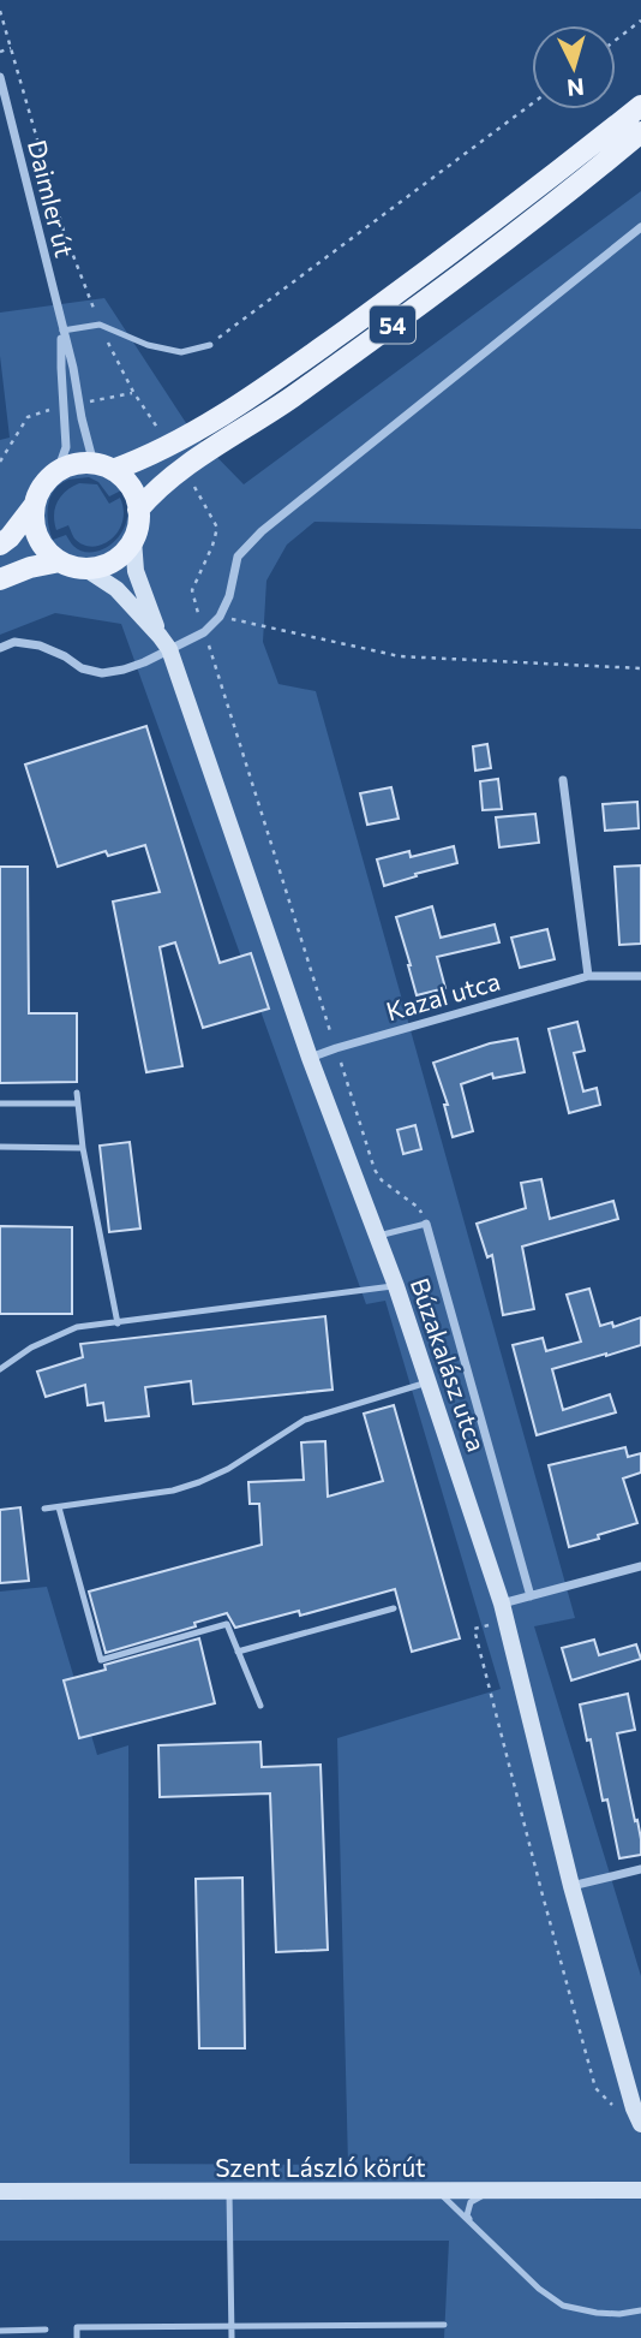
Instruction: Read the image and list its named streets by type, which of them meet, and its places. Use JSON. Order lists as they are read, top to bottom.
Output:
{
  "streets": {
    "main road": ["54"],
    "street": [
      "Daimler út",
      "Kazal utca",
      "Búzakalász utca",
      "Szent László körút"
    ]
  },
  "crossings": [
    ["Daimler út", "54"],
    ["Daimler út", "Búzakalász utca"],
    ["54", "Búzakalász utca"],
    ["Kazal utca", "Búzakalász utca"]
  ],
  "north": "bottom"
}
